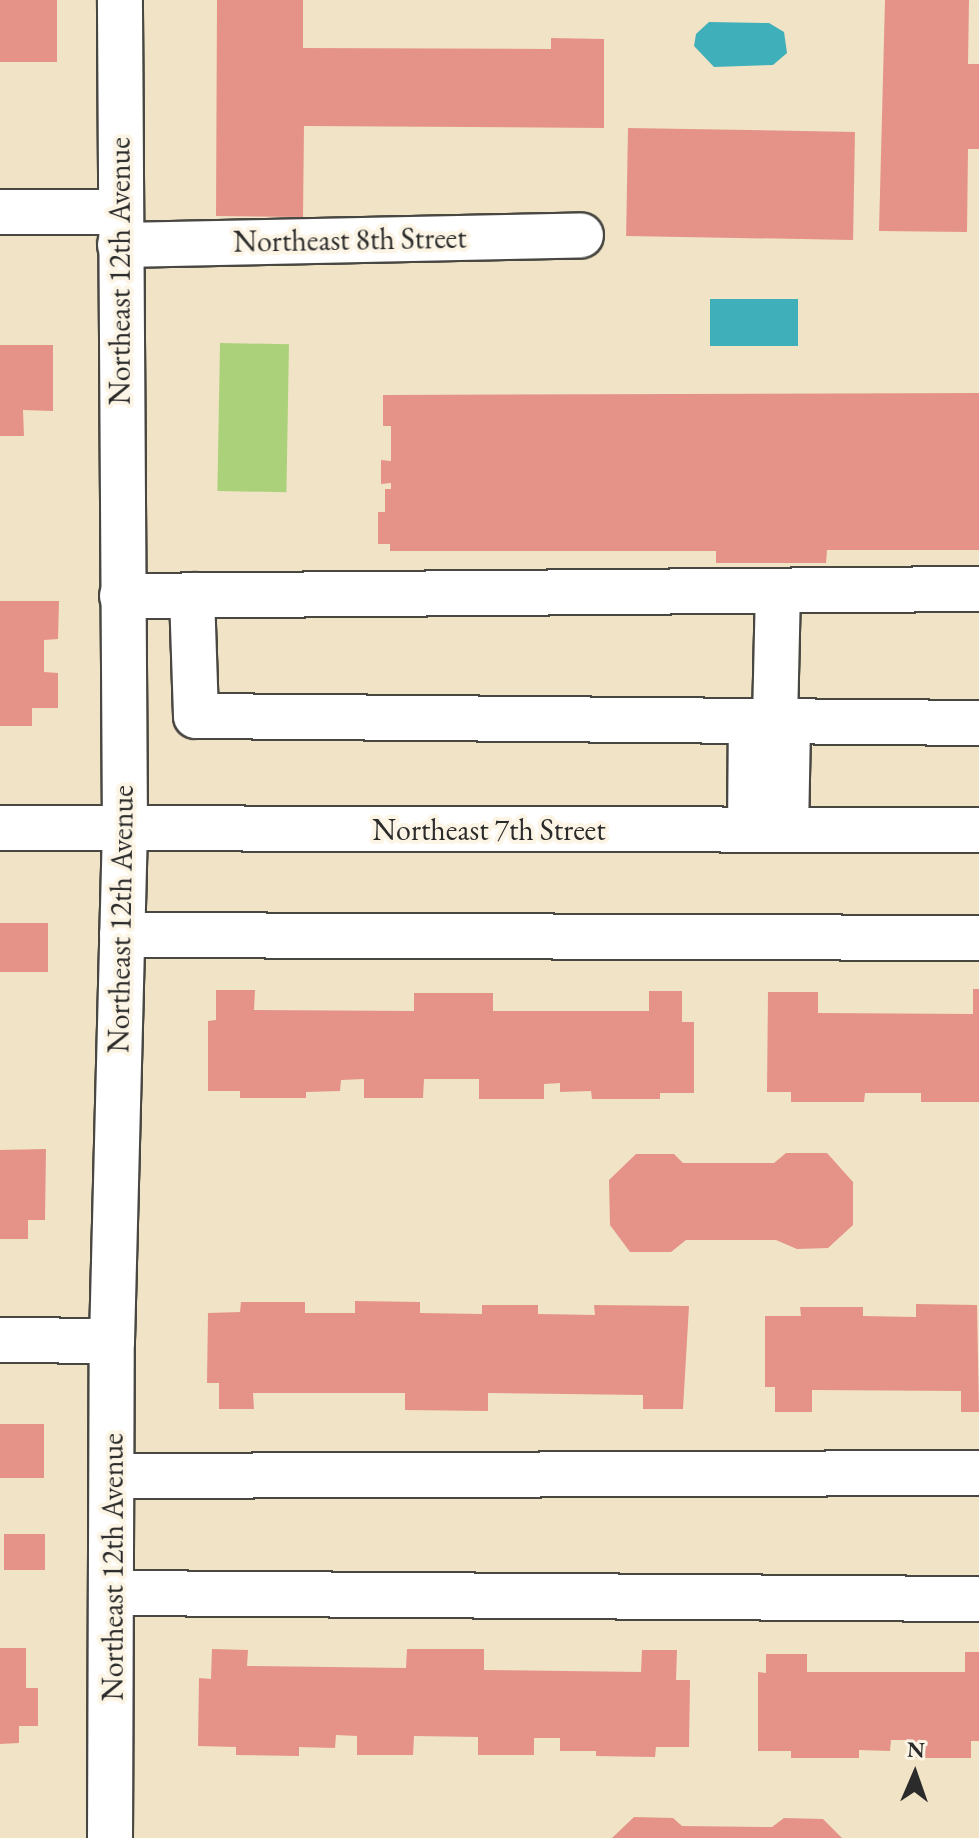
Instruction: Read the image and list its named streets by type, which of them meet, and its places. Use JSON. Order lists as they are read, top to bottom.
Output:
{
  "streets": {
    "street": ["Northeast 8th Street", "Northeast 12th Avenue", "Northeast 7th Street"]
  },
  "crossings": [
    ["Northeast 8th Street", "Northeast 12th Avenue"],
    ["Northeast 12th Avenue", "Northeast 7th Street"]
  ],
  "north": "top"
}
